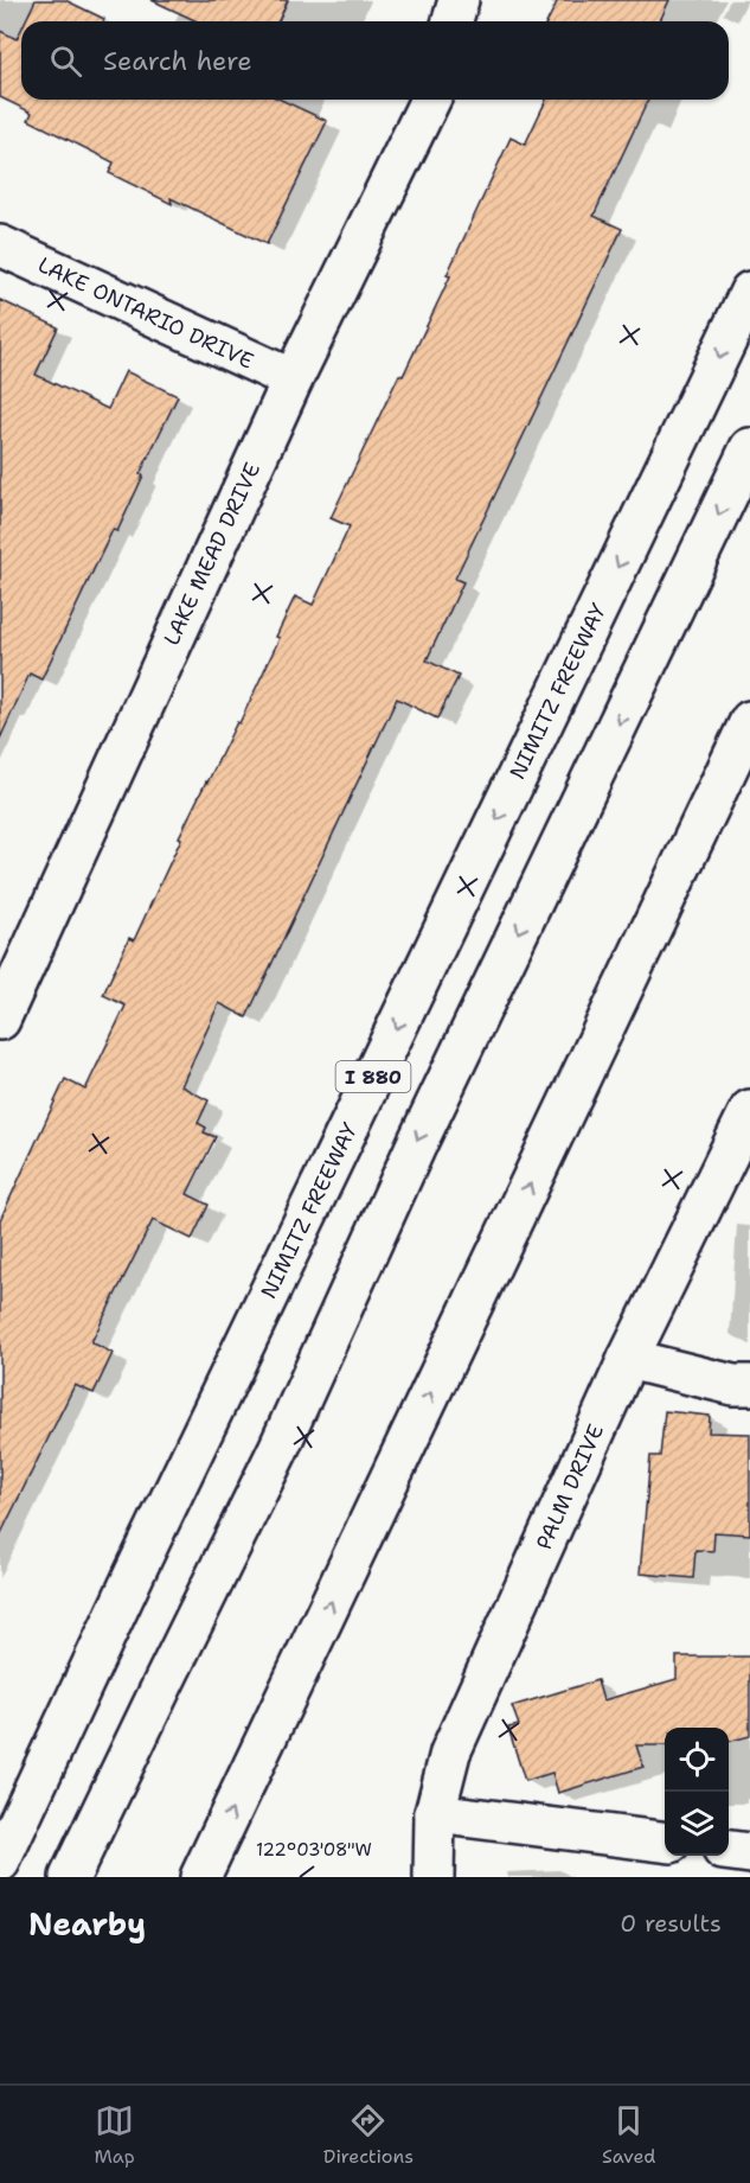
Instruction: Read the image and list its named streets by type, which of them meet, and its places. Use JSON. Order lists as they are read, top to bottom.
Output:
{
  "streets": {
    "main road": [
      "LAKE ONTARIO DRIVE",
      "LAKE MEAD DRIVE",
      "NIMITZ FREEWAY",
      "I 880",
      "PALM DRIVE"
    ]
  },
  "crossings": [
    ["LAKE ONTARIO DRIVE", "LAKE MEAD DRIVE"]
  ],
  "page": {
    "search": "Search here",
    "heading": ["Nearby", "0 results"],
    "nav": ["Map", "Directions", "Saved"]
  },
  "coordinates": ["122°03'08\"W"]
}
